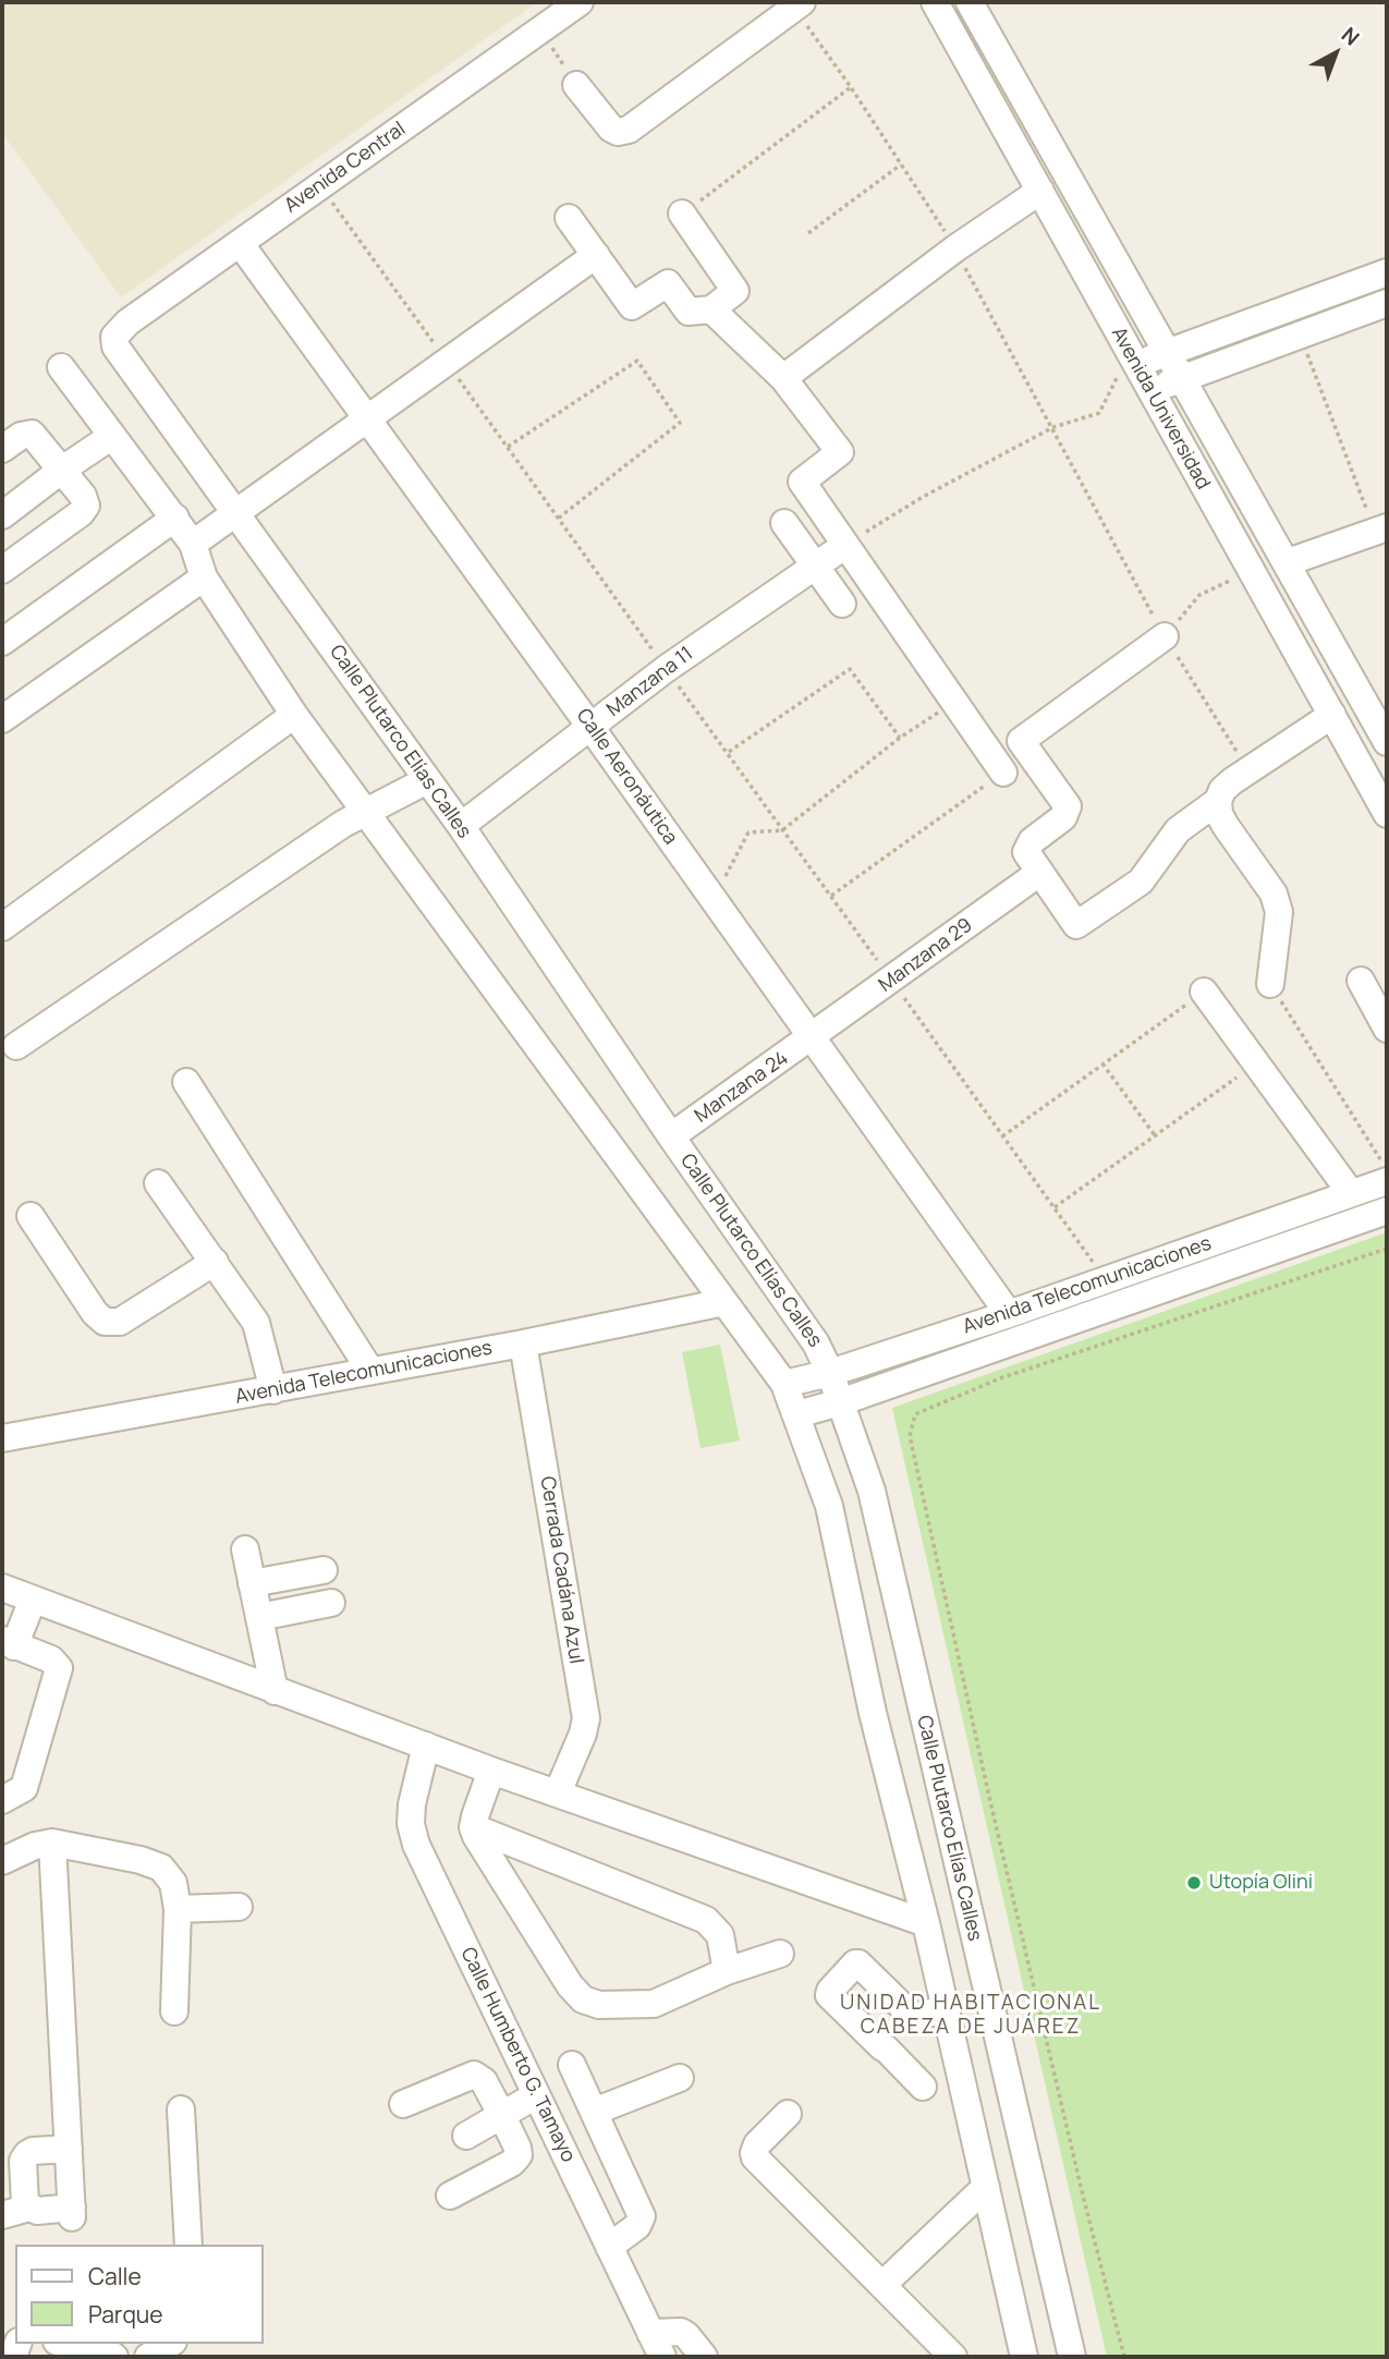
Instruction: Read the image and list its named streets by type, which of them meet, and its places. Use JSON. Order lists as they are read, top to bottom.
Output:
{
  "streets": {
    "street": [
      "Avenida Central",
      "Avenida Universidad",
      "Manzana 11",
      "Calle Plutarco Elías Calles",
      "Calle Aeronáutica",
      "Manzana 29",
      "Manzana 24",
      "Avenida Telecomunicaciones",
      "Cerrada Cadána Azul",
      "Calle Humberto G. Tamayo"
    ]
  },
  "crossings": [
    ["Avenida Central", "Calle Plutarco Elías Calles"],
    ["Avenida Central", "Calle Aeronáutica"],
    ["Manzana 11", "Calle Plutarco Elías Calles"],
    ["Manzana 11", "Calle Aeronáutica"],
    ["Calle Plutarco Elías Calles", "Manzana 24"],
    ["Calle Plutarco Elías Calles", "Avenida Telecomunicaciones"],
    ["Calle Aeronáutica", "Manzana 29"],
    ["Calle Aeronáutica", "Manzana 24"],
    ["Calle Aeronáutica", "Avenida Telecomunicaciones"],
    ["Manzana 29", "Manzana 24"],
    ["Avenida Telecomunicaciones", "Cerrada Cadána Azul"]
  ],
  "districts": ["UNIDAD HABITACIONAL CABEZA DE JUÁREZ"],
  "places": ["Utopía Olini"],
  "legend": ["Calle", "Parque"],
  "north": "top right"
}
